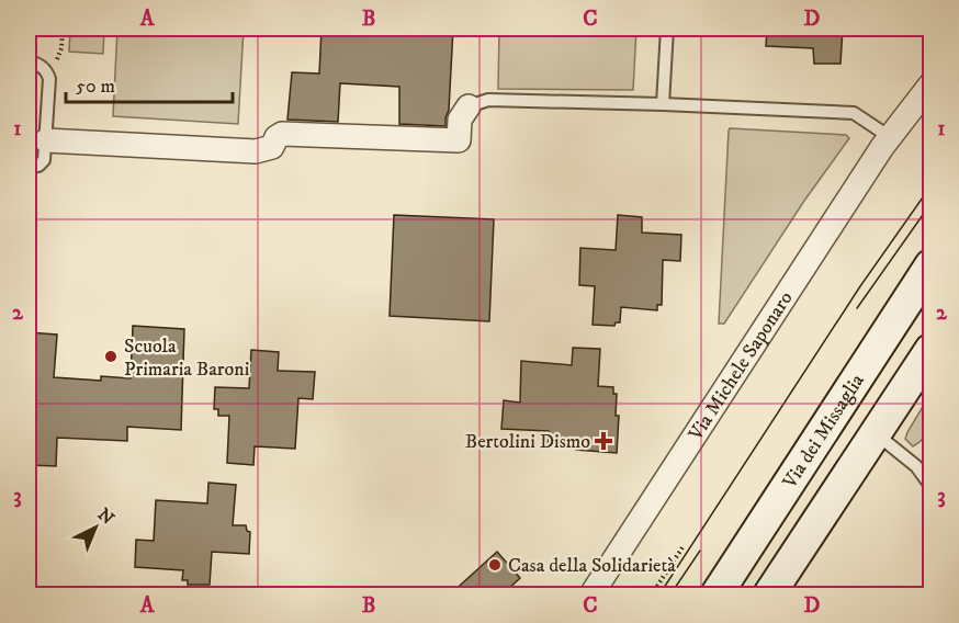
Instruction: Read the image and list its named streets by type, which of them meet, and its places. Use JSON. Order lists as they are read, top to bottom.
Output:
{
  "streets": {
    "main road": ["Via dei Missaglia"],
    "street": ["Via Michele Saponaro"]
  },
  "places": {
    "other": ["Scuola Primaria Baroni", "Casa della Solidarietà"],
    "health": ["Bertolini Dismo"]
  },
  "scale_bar": "50 m",
  "north": "top right",
  "grid": {
    "columns": [
      "A",
      "B",
      "C",
      "D"
    ],
    "rows": ["1", "2", "3"]
  }
}
